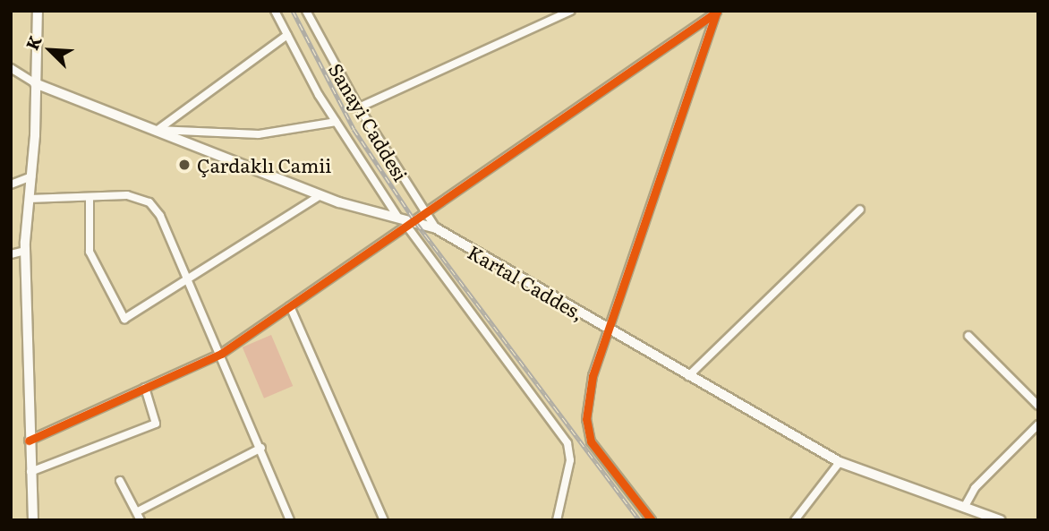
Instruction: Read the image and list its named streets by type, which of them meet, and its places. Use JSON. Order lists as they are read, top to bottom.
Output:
{
  "streets": {
    "main road": ["Kartal Caddes,"],
    "street": ["Sanayi Caddesi"]
  },
  "crossings": [
    ["Sanayi Caddesi", "Kartal Caddes,"]
  ],
  "places": ["Çardaklı Camii"],
  "north": "top left"
}
